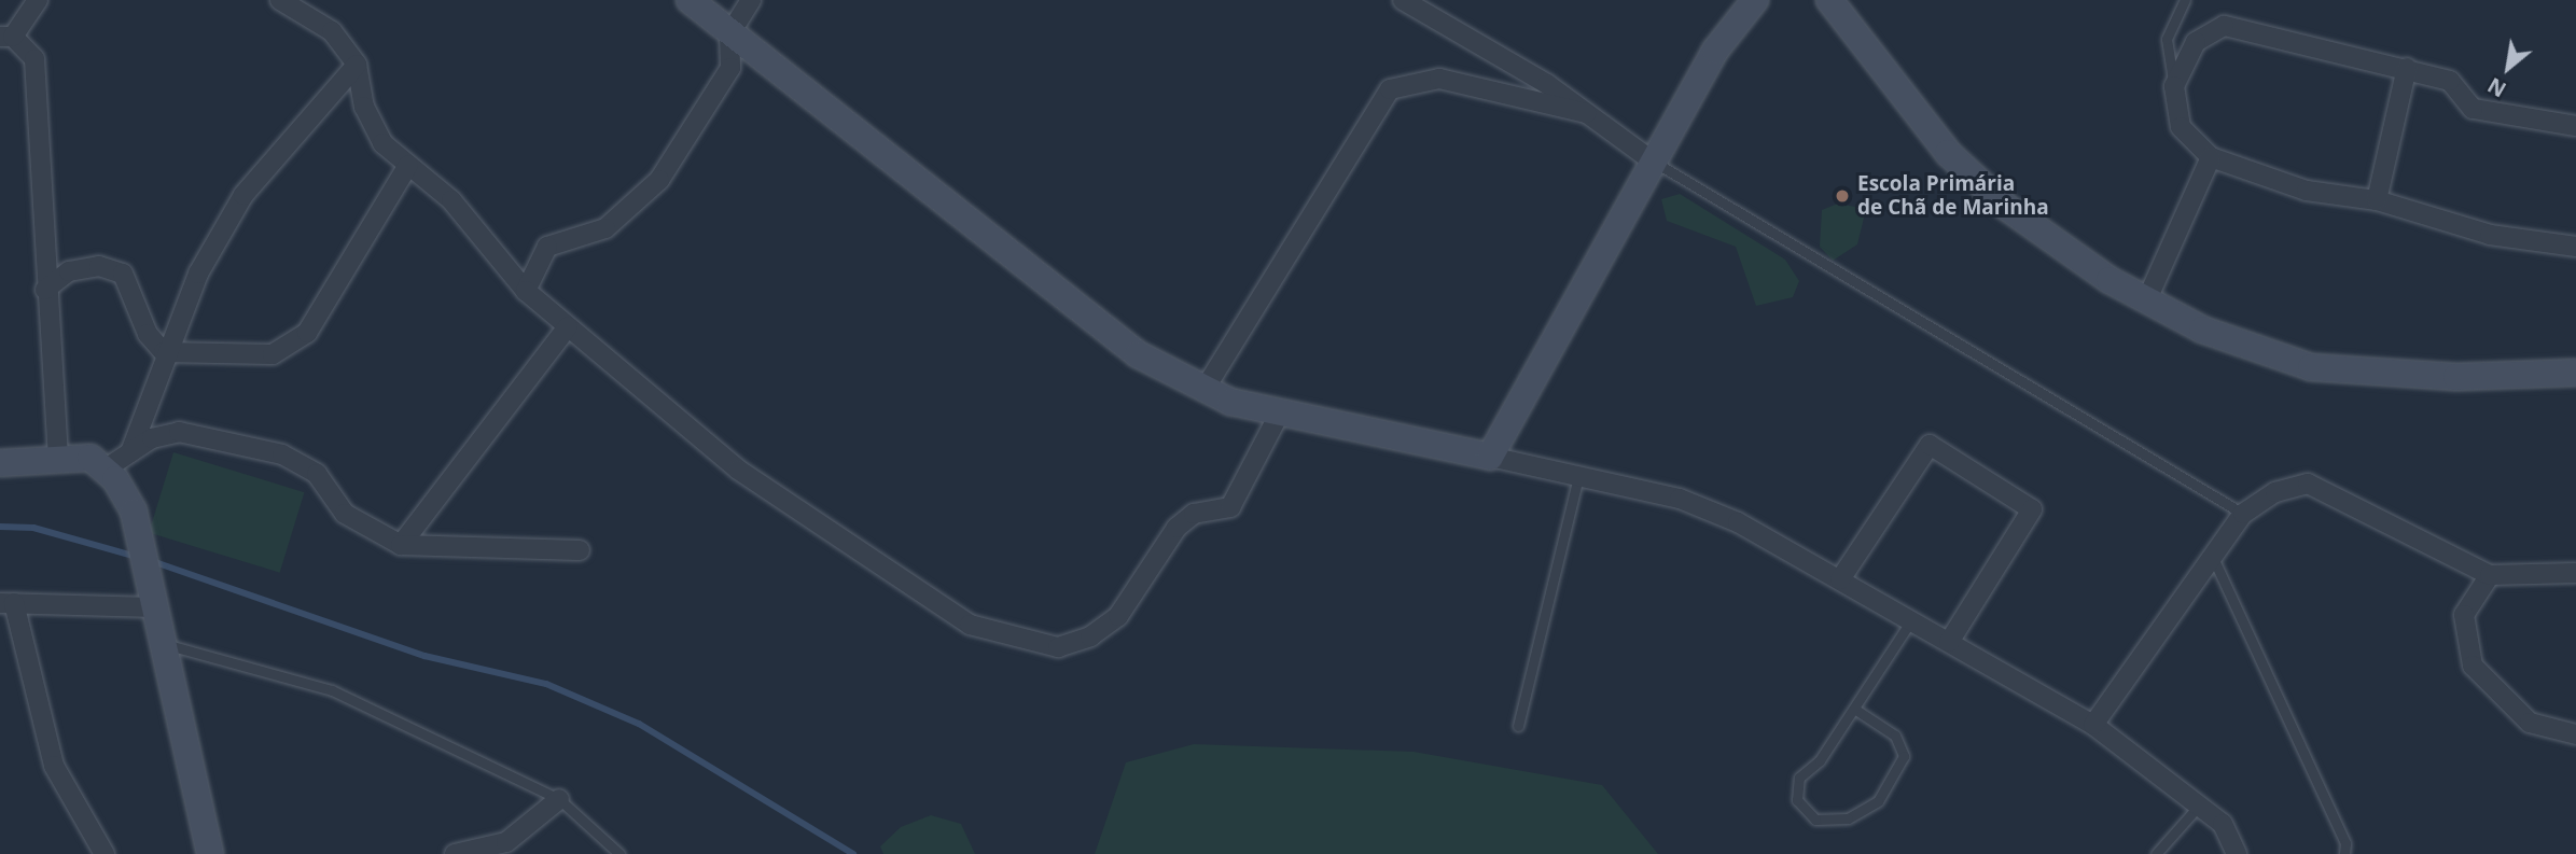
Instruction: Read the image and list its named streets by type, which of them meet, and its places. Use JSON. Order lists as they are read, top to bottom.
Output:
{
  "places": ["Escola Primária de Chã de Marinha"],
  "north": "bottom left"
}
